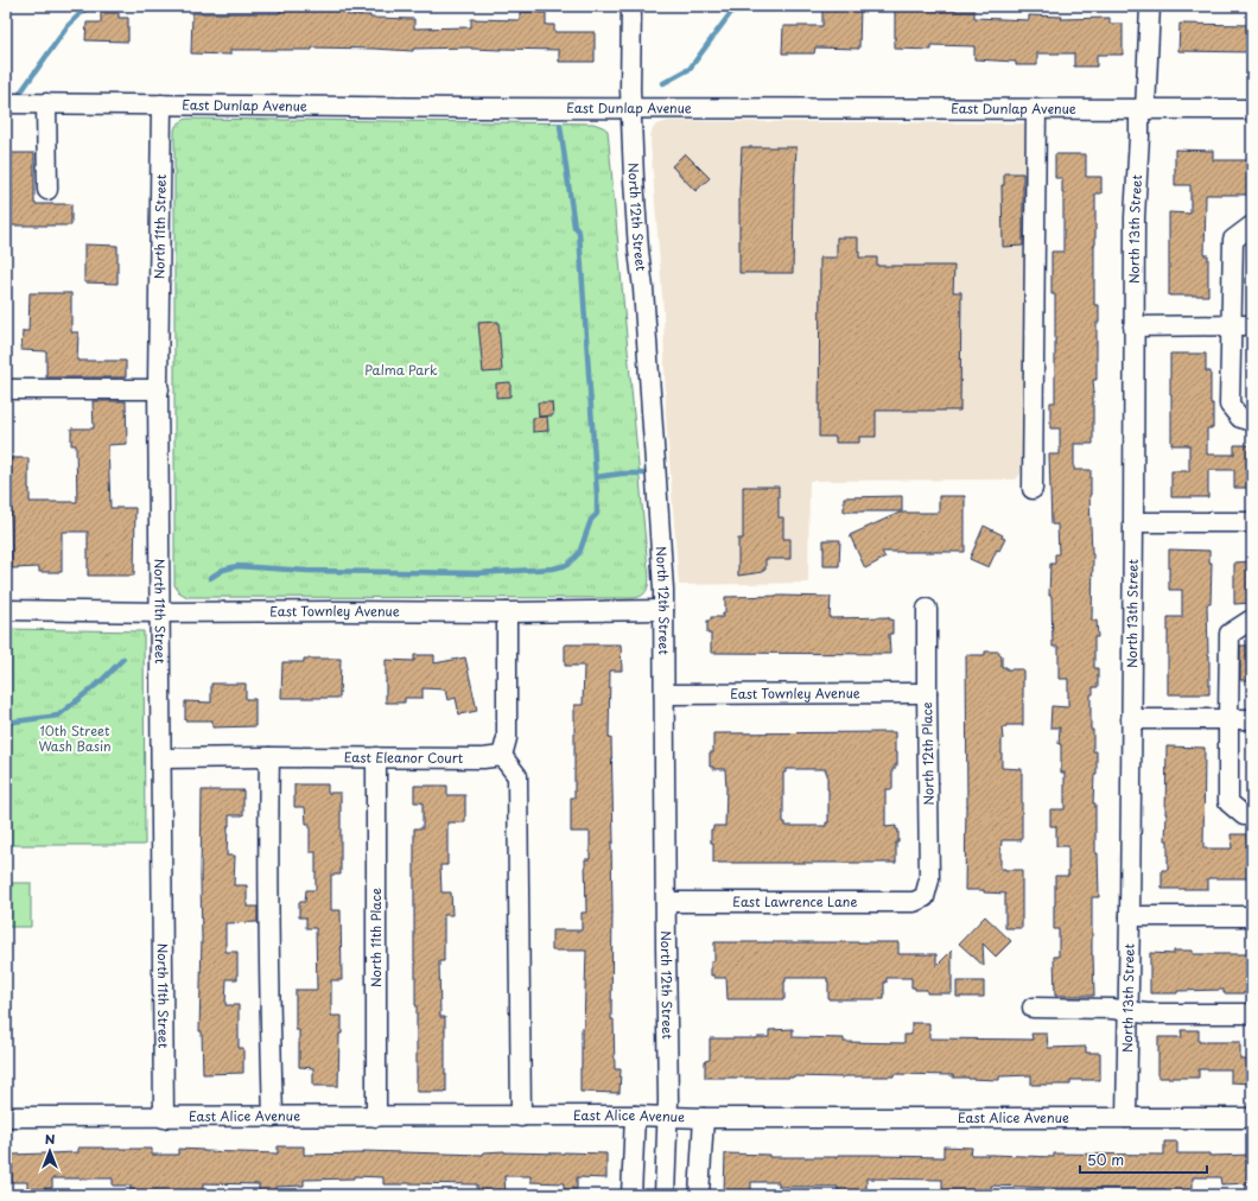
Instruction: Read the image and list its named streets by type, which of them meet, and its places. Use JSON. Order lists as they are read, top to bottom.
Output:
{
  "streets": {
    "street": [
      "East Dunlap Avenue",
      "North 12th Street",
      "North 11th Street",
      "North 13th Street",
      "East Townley Avenue",
      "North 12th Place",
      "East Eleanor Court",
      "East Lawrence Lane",
      "North 11th Place",
      "East Alice Avenue"
    ]
  },
  "crossings": [
    ["East Dunlap Avenue", "North 12th Street"],
    ["East Dunlap Avenue", "North 11th Street"],
    ["East Dunlap Avenue", "North 13th Street"],
    ["North 12th Street", "East Townley Avenue"],
    ["North 12th Street", "East Lawrence Lane"],
    ["North 12th Street", "East Alice Avenue"],
    ["North 11th Street", "East Townley Avenue"],
    ["North 11th Street", "East Eleanor Court"],
    ["North 11th Street", "East Alice Avenue"],
    ["North 13th Street", "East Alice Avenue"],
    ["East Townley Avenue", "North 12th Place"],
    ["North 12th Place", "East Lawrence Lane"],
    ["East Eleanor Court", "North 11th Place"],
    ["North 11th Place", "East Alice Avenue"]
  ],
  "parks": ["Palma Park", "10th Street Wash Basin"],
  "scale_bar": "50 m",
  "north": "top"
}
